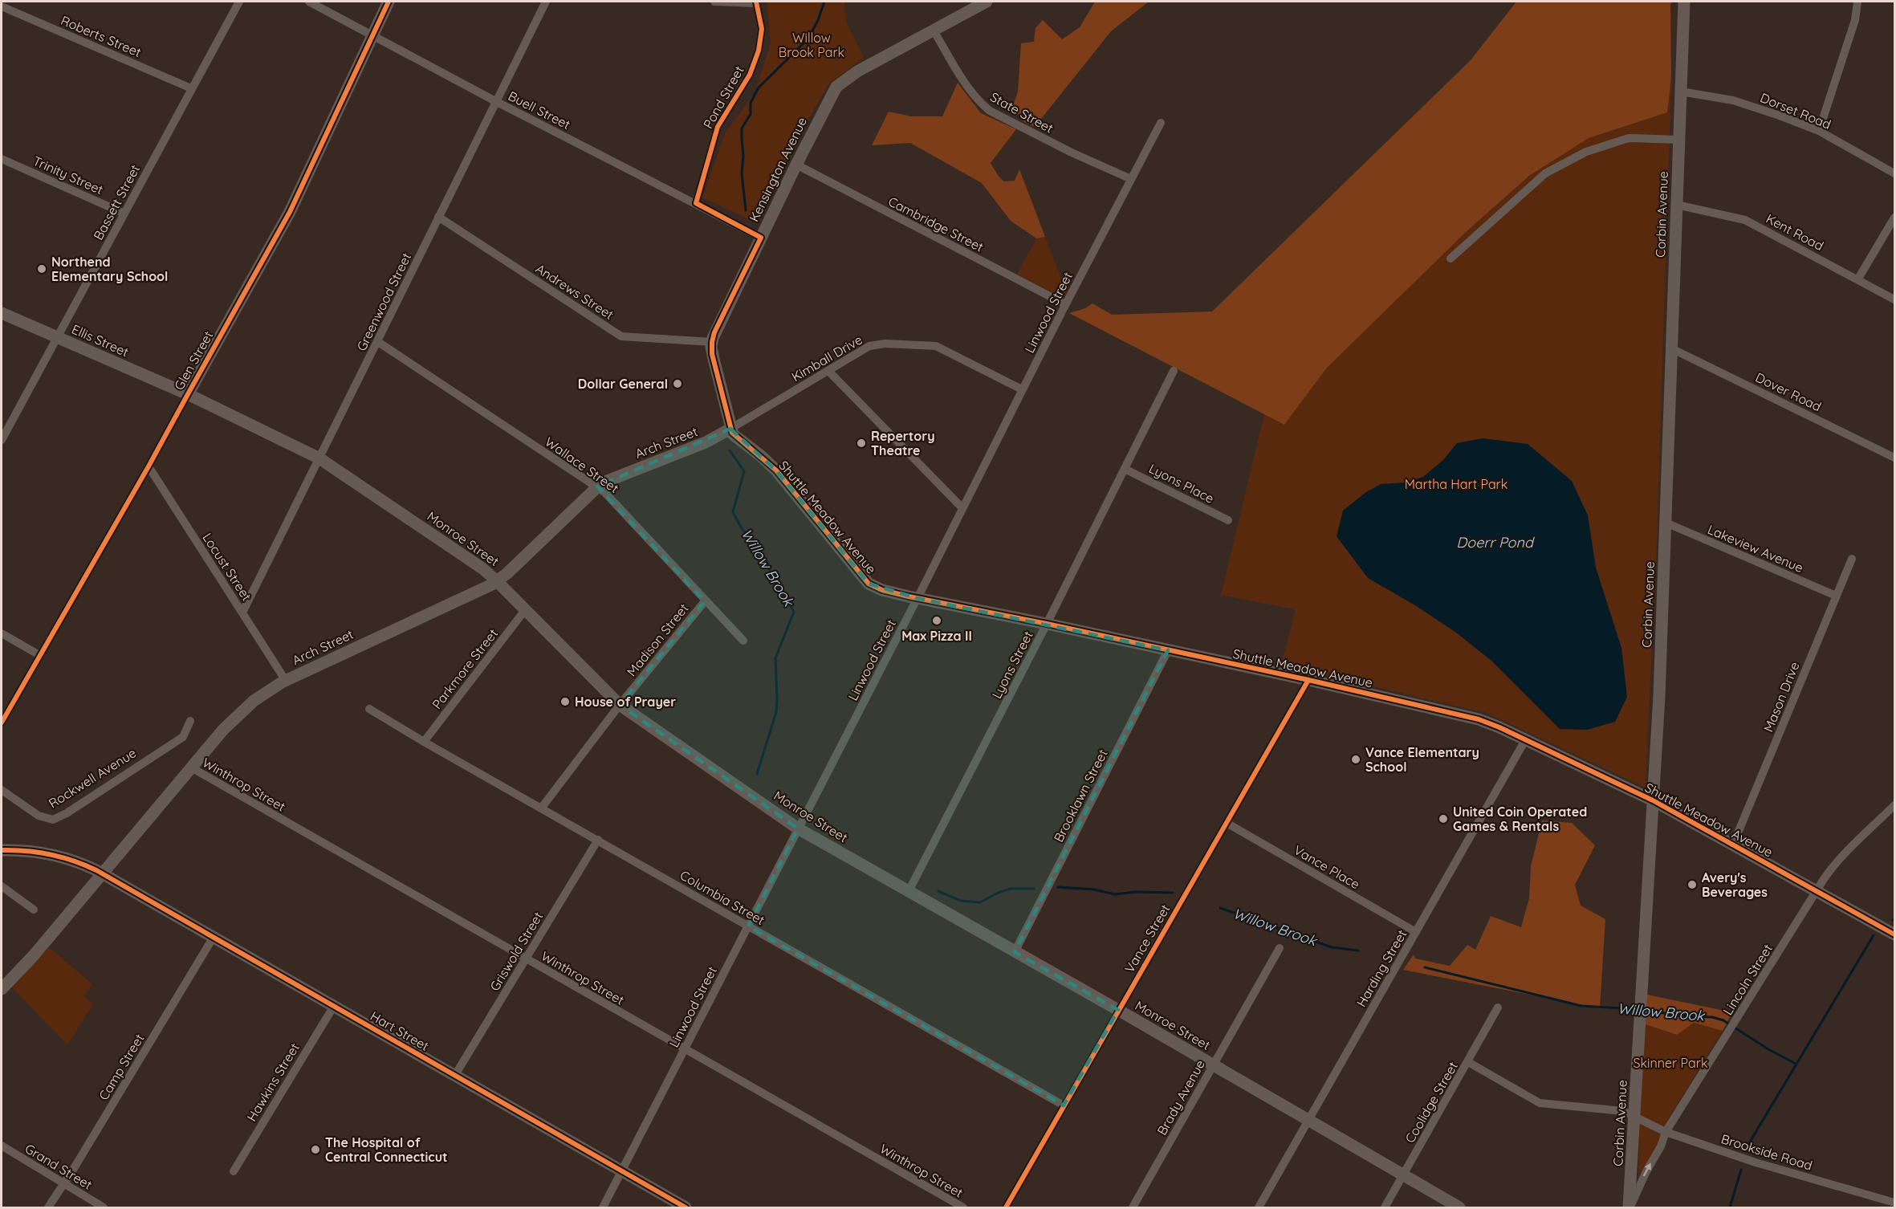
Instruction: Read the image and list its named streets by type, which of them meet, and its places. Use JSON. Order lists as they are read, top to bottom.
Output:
{
  "streets": {
    "street": [
      "Roberts Street",
      "Pond Street",
      "Buell Street",
      "Dorset Road",
      "State Street",
      "Kensington Avenue",
      "Trinity Street",
      "Bassett Street",
      "Corbin Avenue",
      "Cambridge Street",
      "Kent Road",
      "Andrews Street",
      "Greenwood Street",
      "Linwood Street",
      "Ellis Street",
      "Kimball Drive",
      "Glen Street",
      "Dover Road",
      "Arch Street",
      "Wallace Street",
      "Lyons Place",
      "Shuttle Meadow Avenue",
      "Monroe Street",
      "Lakeview Avenue",
      "Locust Street",
      "Madison Street",
      "Lyons Street",
      "Parkmore Street",
      "Mason Drive",
      "Rockwell Avenue",
      "Winthrop Street",
      "Brooklawn Street",
      "Vance Place",
      "Columbia Street",
      "Vance Street",
      "Griswold Street",
      "Harding Street",
      "Lincoln Street",
      "Hart Street",
      "Camp Street",
      "Hawkins Street",
      "Brady Avenue",
      "Coolidge Street",
      "Brookside Road",
      "Grand Street"
    ]
  },
  "crossings": [
    ["Roberts Street", "Bassett Street"],
    ["Pond Street", "Buell Street"],
    ["Buell Street", "Kensington Avenue"],
    ["Buell Street", "Greenwood Street"],
    ["Buell Street", "Glen Street"],
    ["Dorset Road", "Corbin Avenue"],
    ["State Street", "Kensington Avenue"],
    ["State Street", "Linwood Street"],
    ["Kensington Avenue", "Cambridge Street"],
    ["Kensington Avenue", "Andrews Street"],
    ["Trinity Street", "Bassett Street"],
    ["Bassett Street", "Ellis Street"],
    ["Corbin Avenue", "Kent Road"],
    ["Corbin Avenue", "Dover Road"],
    ["Corbin Avenue", "Shuttle Meadow Avenue"],
    ["Corbin Avenue", "Lakeview Avenue"],
    ["Corbin Avenue", "Lincoln Street"],
    ["Corbin Avenue", "Brookside Road"],
    ["Cambridge Street", "Linwood Street"],
    ["Andrews Street", "Greenwood Street"],
    ["Greenwood Street", "Wallace Street"],
    ["Greenwood Street", "Monroe Street"],
    ["Greenwood Street", "Locust Street"],
    ["Linwood Street", "Kimball Drive"],
    ["Linwood Street", "Shuttle Meadow Avenue"],
    ["Linwood Street", "Monroe Street"],
    ["Linwood Street", "Winthrop Street"],
    ["Linwood Street", "Columbia Street"],
    ["Linwood Street", "Hart Street"],
    ["Ellis Street", "Glen Street"],
    ["Ellis Street", "Monroe Street"],
    ["Kimball Drive", "Arch Street"],
    ["Kimball Drive", "Shuttle Meadow Avenue"],
    ["Glen Street", "Monroe Street"],
    ["Glen Street", "Locust Street"],
    ["Arch Street", "Wallace Street"],
    ["Arch Street", "Shuttle Meadow Avenue"],
    ["Arch Street", "Monroe Street"],
    ["Arch Street", "Locust Street"],
    ["Arch Street", "Winthrop Street"],
    ["Arch Street", "Hart Street"],
    ["Wallace Street", "Madison Street"],
    ["Lyons Place", "Lyons Street"],
    ["Shuttle Meadow Avenue", "Lyons Street"],
    ["Shuttle Meadow Avenue", "Mason Drive"],
    ["Shuttle Meadow Avenue", "Brooklawn Street"],
    ["Shuttle Meadow Avenue", "Vance Street"],
    ["Shuttle Meadow Avenue", "Harding Street"],
    ["Shuttle Meadow Avenue", "Lincoln Street"],
    ["Monroe Street", "Madison Street"],
    ["Monroe Street", "Lyons Street"],
    ["Monroe Street", "Parkmore Street"],
    ["Monroe Street", "Brooklawn Street"],
    ["Monroe Street", "Vance Street"],
    ["Monroe Street", "Harding Street"],
    ["Monroe Street", "Brady Avenue"],
    ["Monroe Street", "Coolidge Street"],
    ["Lakeview Avenue", "Mason Drive"],
    ["Madison Street", "Columbia Street"],
    ["Parkmore Street", "Columbia Street"],
    ["Winthrop Street", "Griswold Street"],
    ["Vance Place", "Vance Street"],
    ["Vance Place", "Harding Street"],
    ["Columbia Street", "Vance Street"],
    ["Columbia Street", "Griswold Street"],
    ["Griswold Street", "Hart Street"],
    ["Lincoln Street", "Brookside Road"],
    ["Hart Street", "Camp Street"],
    ["Hart Street", "Hawkins Street"],
    ["Camp Street", "Grand Street"],
    ["Coolidge Street", "Brookside Road"]
  ],
  "water": ["Doerr Pond", "Willow Brook"],
  "parks": ["Willow Brook Park", "Martha Hart Park", "Skinner Park"],
  "places": [
    "Northend Elementary School",
    "Dollar General",
    "Repertory Theatre",
    "Max Pizza II",
    "House of Prayer",
    "Vance Elementary School",
    "United Coin Operated Games & Rentals",
    "Avery's Beverages",
    "The Hospital of Central Connecticut"
  ]
}
